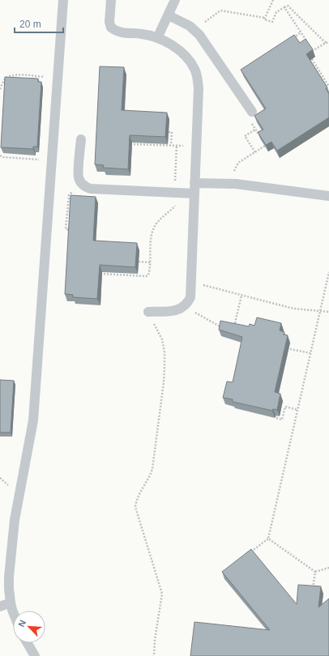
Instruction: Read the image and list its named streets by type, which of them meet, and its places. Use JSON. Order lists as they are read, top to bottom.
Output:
{
  "scale_bar": "20 m",
  "north": "top left"
}
